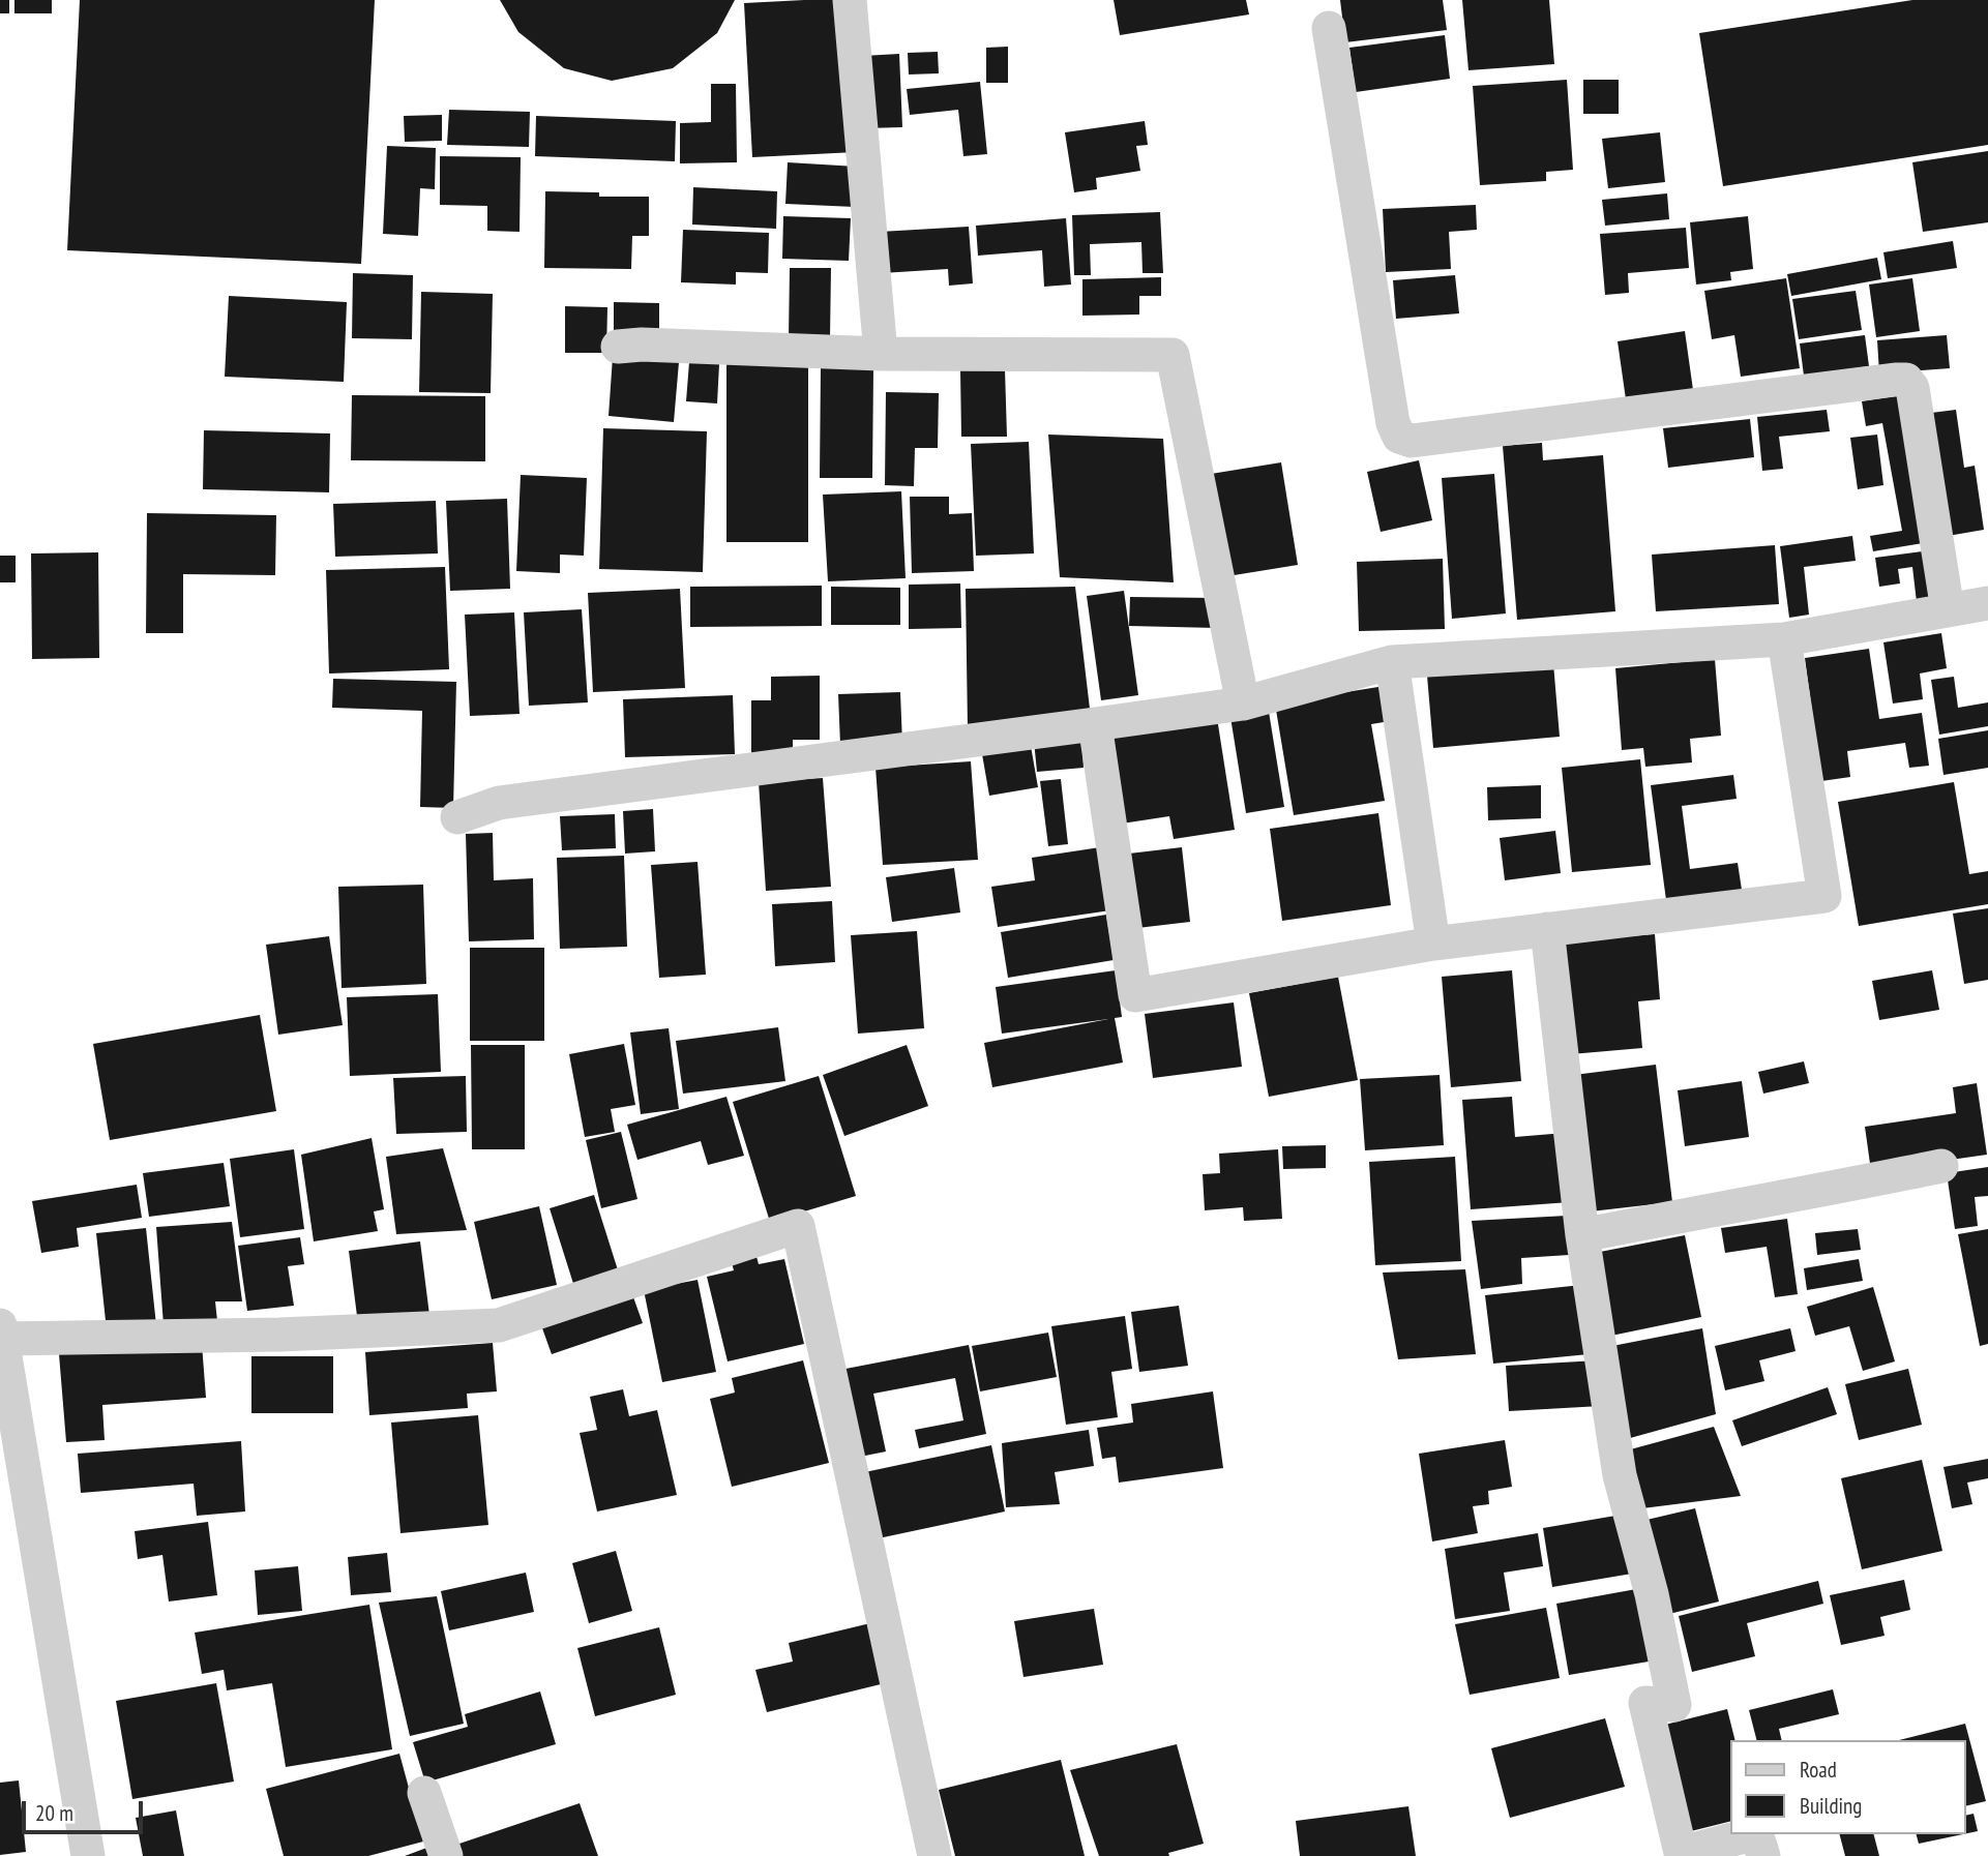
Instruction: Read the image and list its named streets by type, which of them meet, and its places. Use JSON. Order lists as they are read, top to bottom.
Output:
{
  "legend": ["Road", "Building"],
  "scale_bar": "20 m"
}
